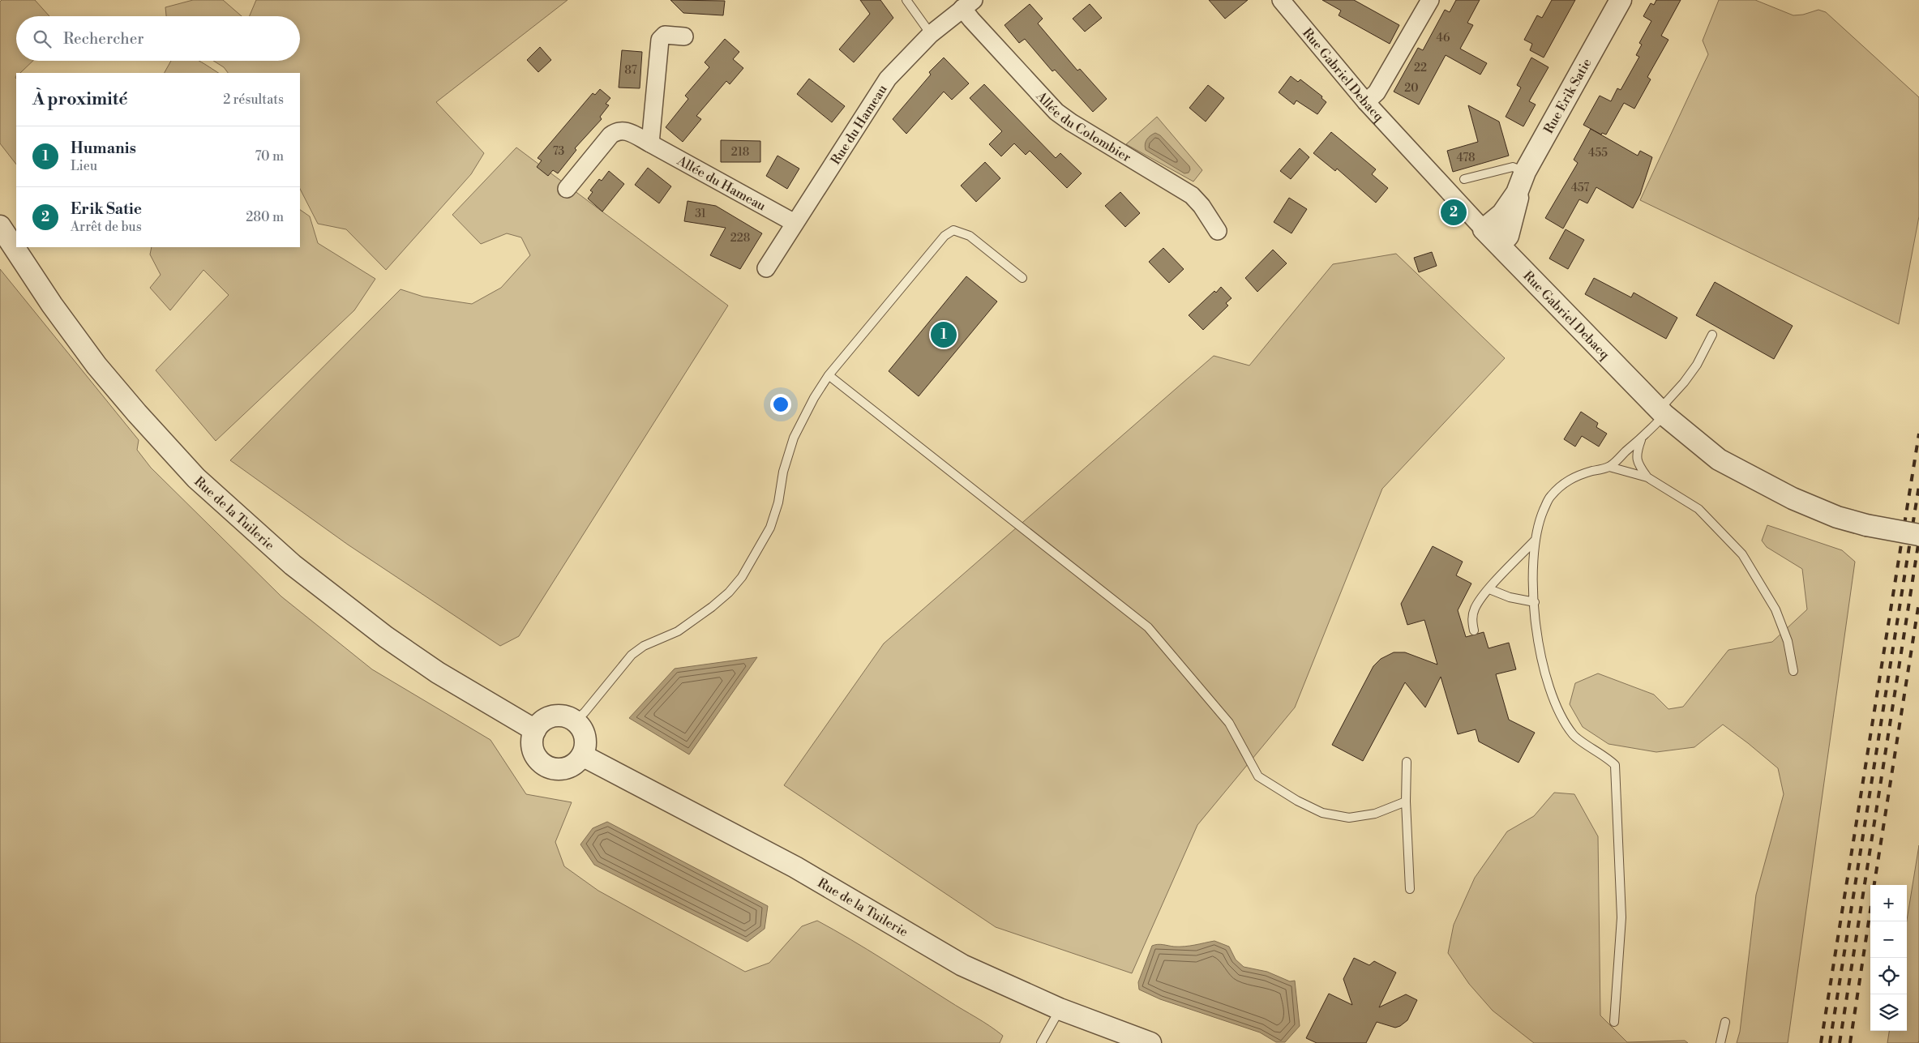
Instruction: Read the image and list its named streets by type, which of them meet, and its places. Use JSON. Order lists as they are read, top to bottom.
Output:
{
  "streets": {
    "street": [
      "Rue Gabriel Debacq",
      "Rue Erik Satie",
      "Rue du Hameau",
      "Allée du Colombier",
      "Allée du Hameau",
      "Rue de la Tuilerie"
    ]
  },
  "crossings": [
    ["Rue Gabriel Debacq", "Rue Erik Satie"],
    ["Rue du Hameau", "Allée du Colombier"],
    ["Rue du Hameau", "Allée du Hameau"]
  ],
  "house_numbers": [
    "46",
    "22",
    "87",
    "20",
    "73",
    "218",
    "455",
    "478",
    "457",
    "31",
    "228"
  ],
  "page": {
    "search": "Rechercher",
    "heading": ["À proximité", "2 résultats"],
    "list": [
      {
        "mark": "1",
        "name": "Humanis",
        "note": "Lieu",
        "value": "70 m"
      },
      {
        "mark": "2",
        "name": "Erik Satie",
        "note": "Arrêt de bus",
        "value": "280 m"
      }
    ],
    "pins": ["2", "1"],
    "map_buttons": ["+", "−"]
  }
}
